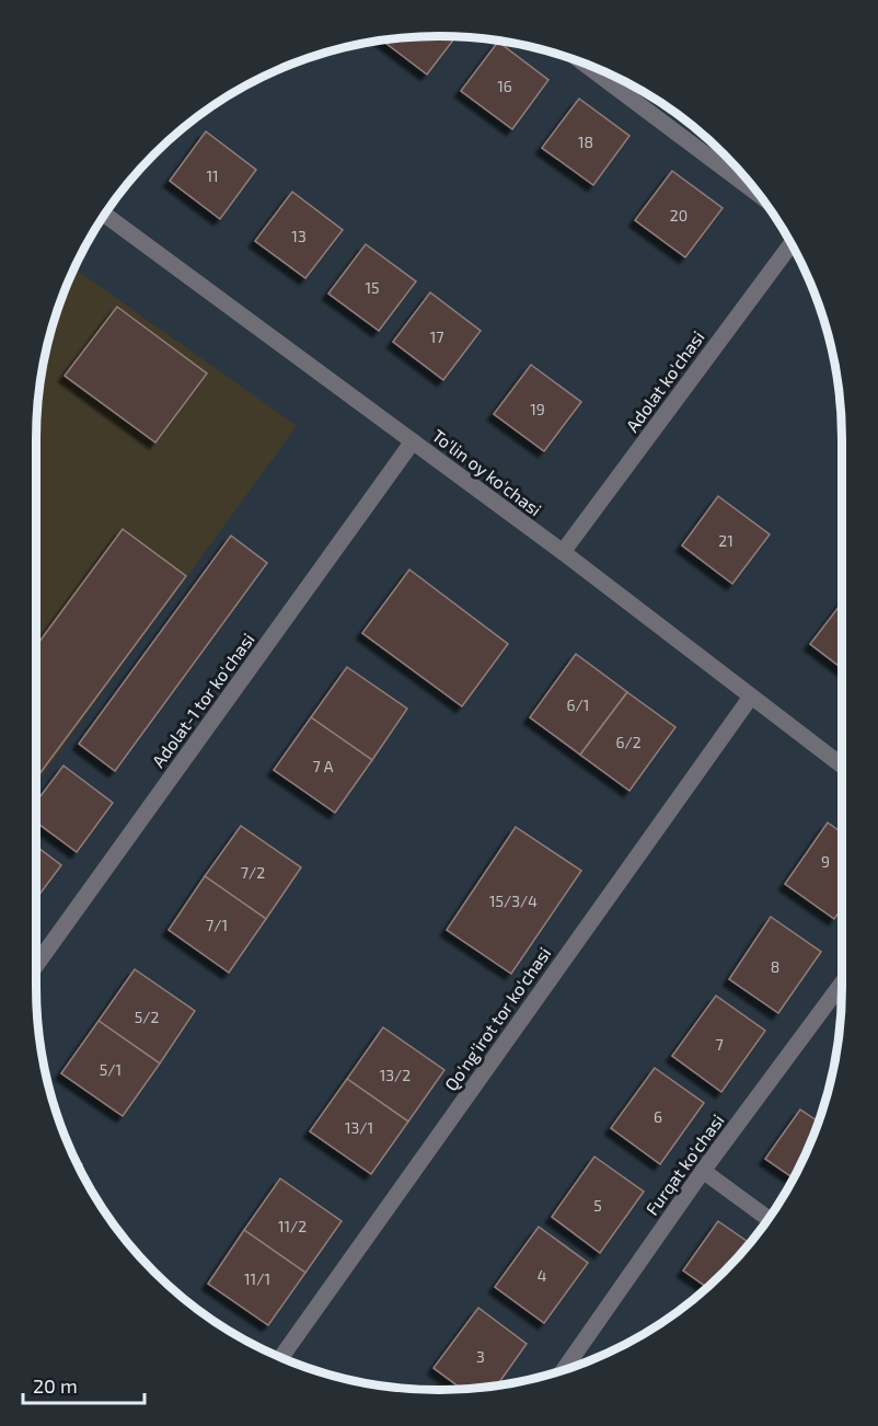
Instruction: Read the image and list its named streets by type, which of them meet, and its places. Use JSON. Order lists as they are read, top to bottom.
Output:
{
  "streets": {
    "street": [
      "Adolat ko'chasi",
      "To'lin oy ko'chasi",
      "Adolat-1 tor ko'chasi",
      "Qo'ng'irot tor ko'chasi",
      "Furqat ko'chasi"
    ]
  },
  "crossings": [
    ["Adolat ko'chasi", "To'lin oy ko'chasi"],
    ["To'lin oy ko'chasi", "Adolat-1 tor ko'chasi"],
    ["To'lin oy ko'chasi", "Qo'ng'irot tor ko'chasi"]
  ],
  "house_numbers": [
    "16",
    "18",
    "11",
    "20",
    "13",
    "15",
    "17",
    "19",
    "21",
    "6/1",
    "6/2",
    "7 А",
    "9",
    "7/2",
    "15/3/4",
    "7/1",
    "8",
    "5/2",
    "7",
    "5/1",
    "13/2",
    "6",
    "13/1",
    "5",
    "11/2",
    "4",
    "11/1",
    "3"
  ],
  "scale_bar": "20 m"
}
